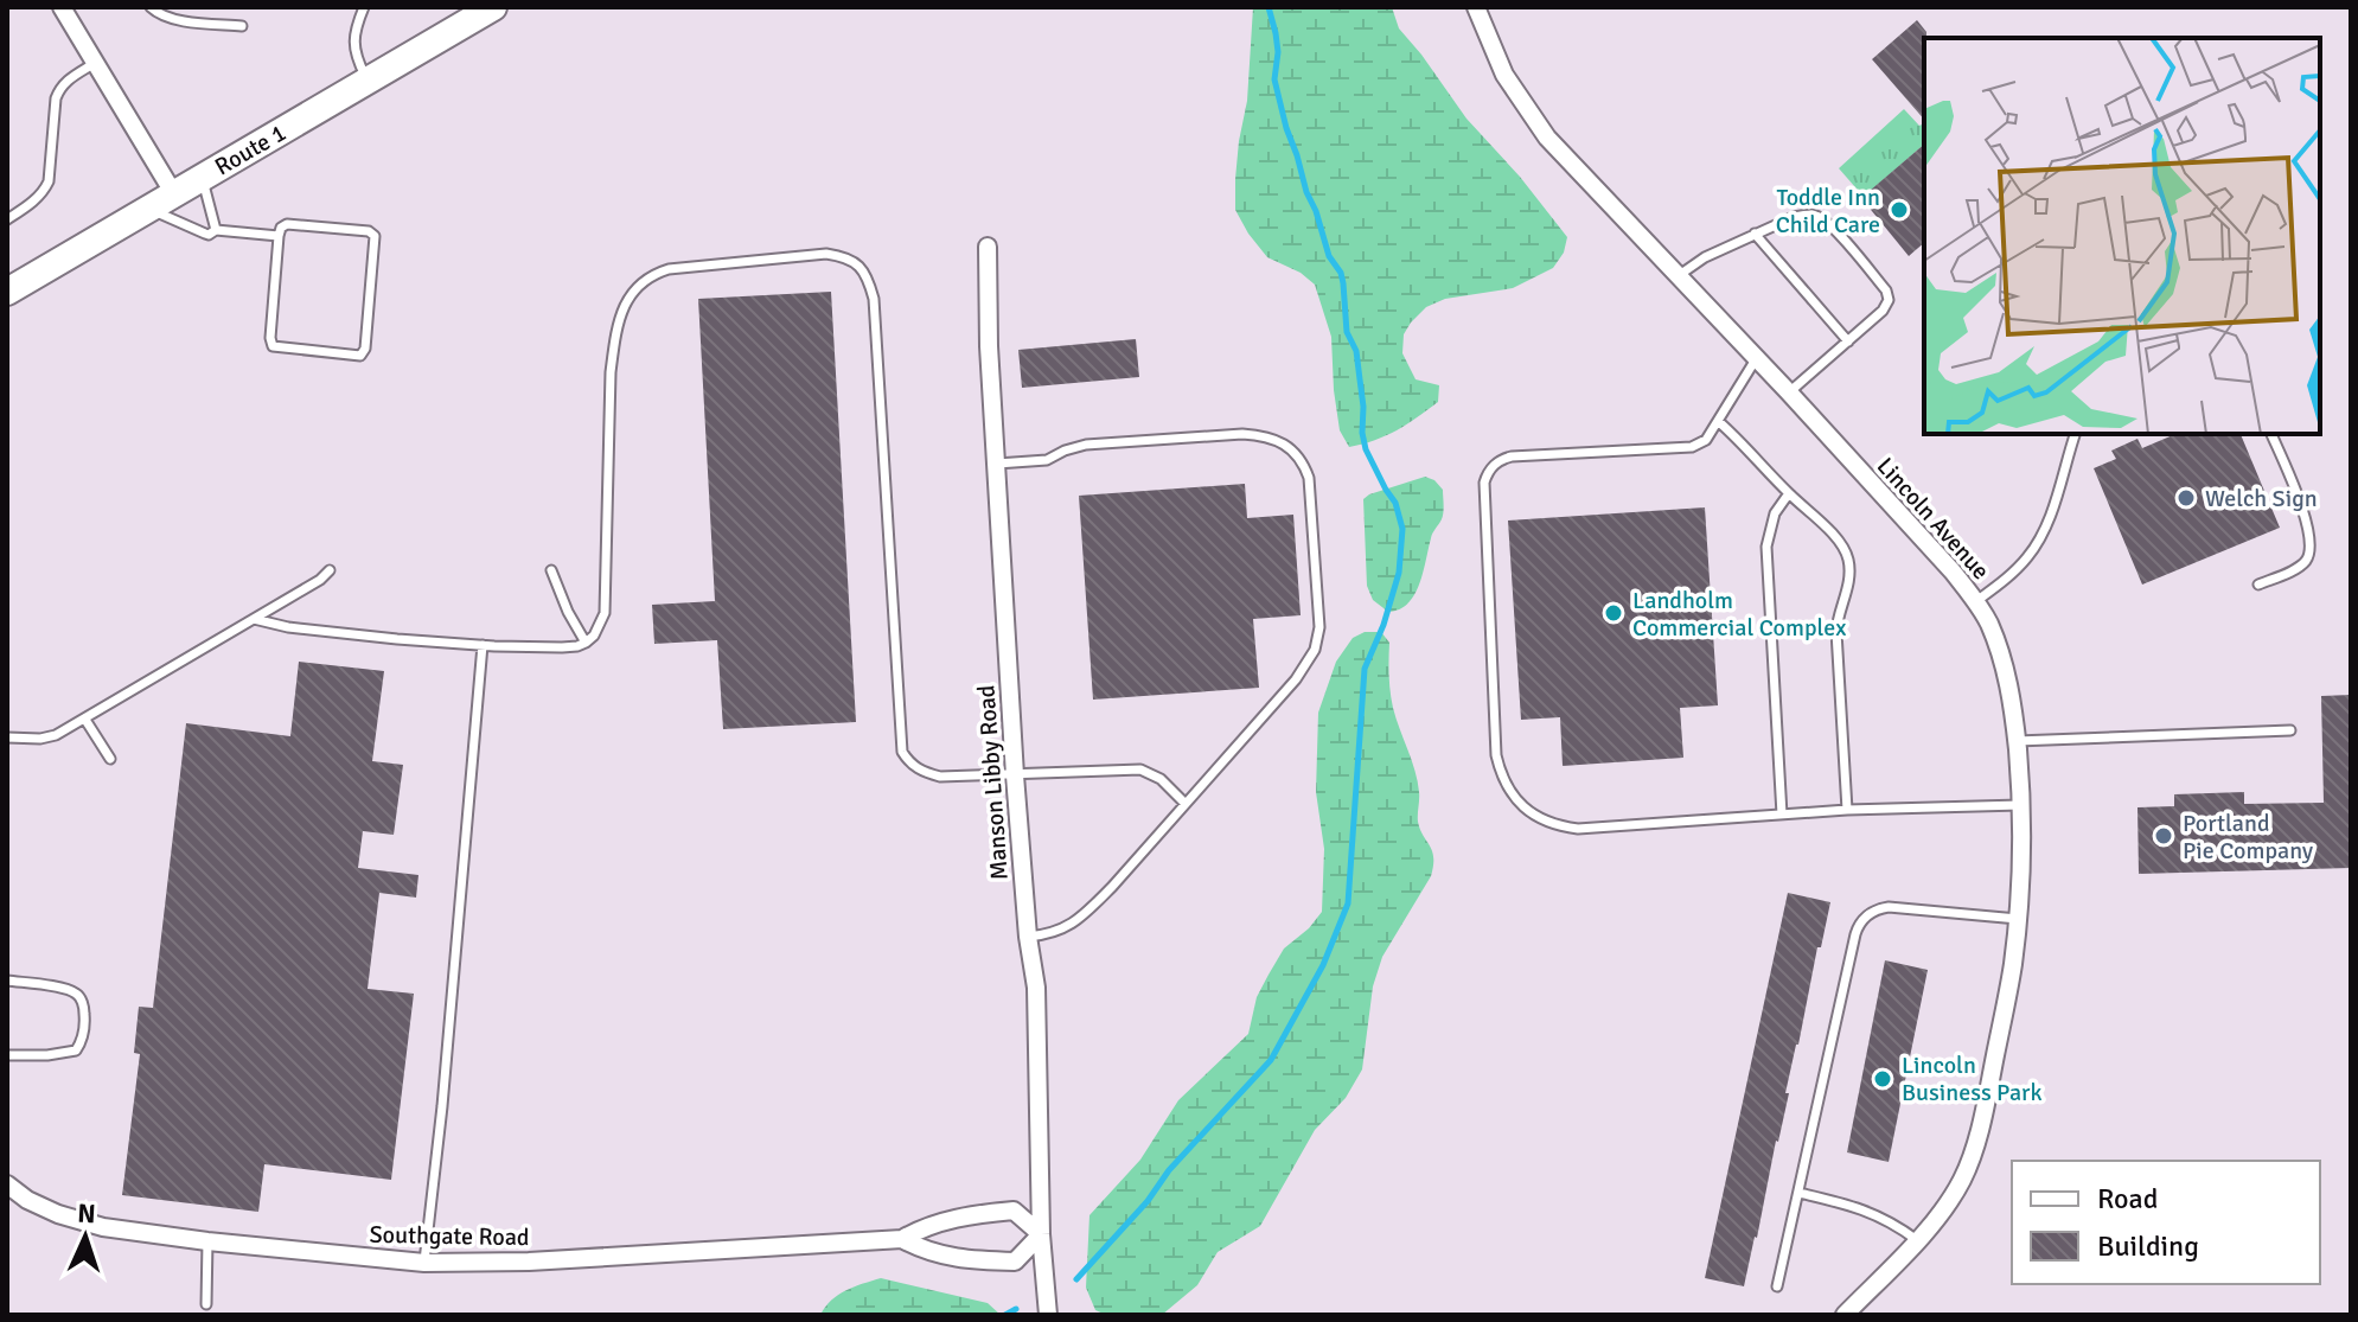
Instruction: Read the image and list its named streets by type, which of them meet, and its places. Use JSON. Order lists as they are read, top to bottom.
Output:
{
  "streets": {
    "main road": ["Route 1"],
    "street": ["Lincoln Avenue", "Manson Libby Road", "Southgate Road"]
  },
  "crossings": [
    ["Manson Libby Road", "Southgate Road"]
  ],
  "places": [
    "Toddle Inn Child Care",
    "Welch Sign",
    "Landholm Commercial Complex",
    "Portland Pie Company",
    "Lincoln Business Park"
  ],
  "legend": ["Road", "Building"],
  "north": "top"
}
